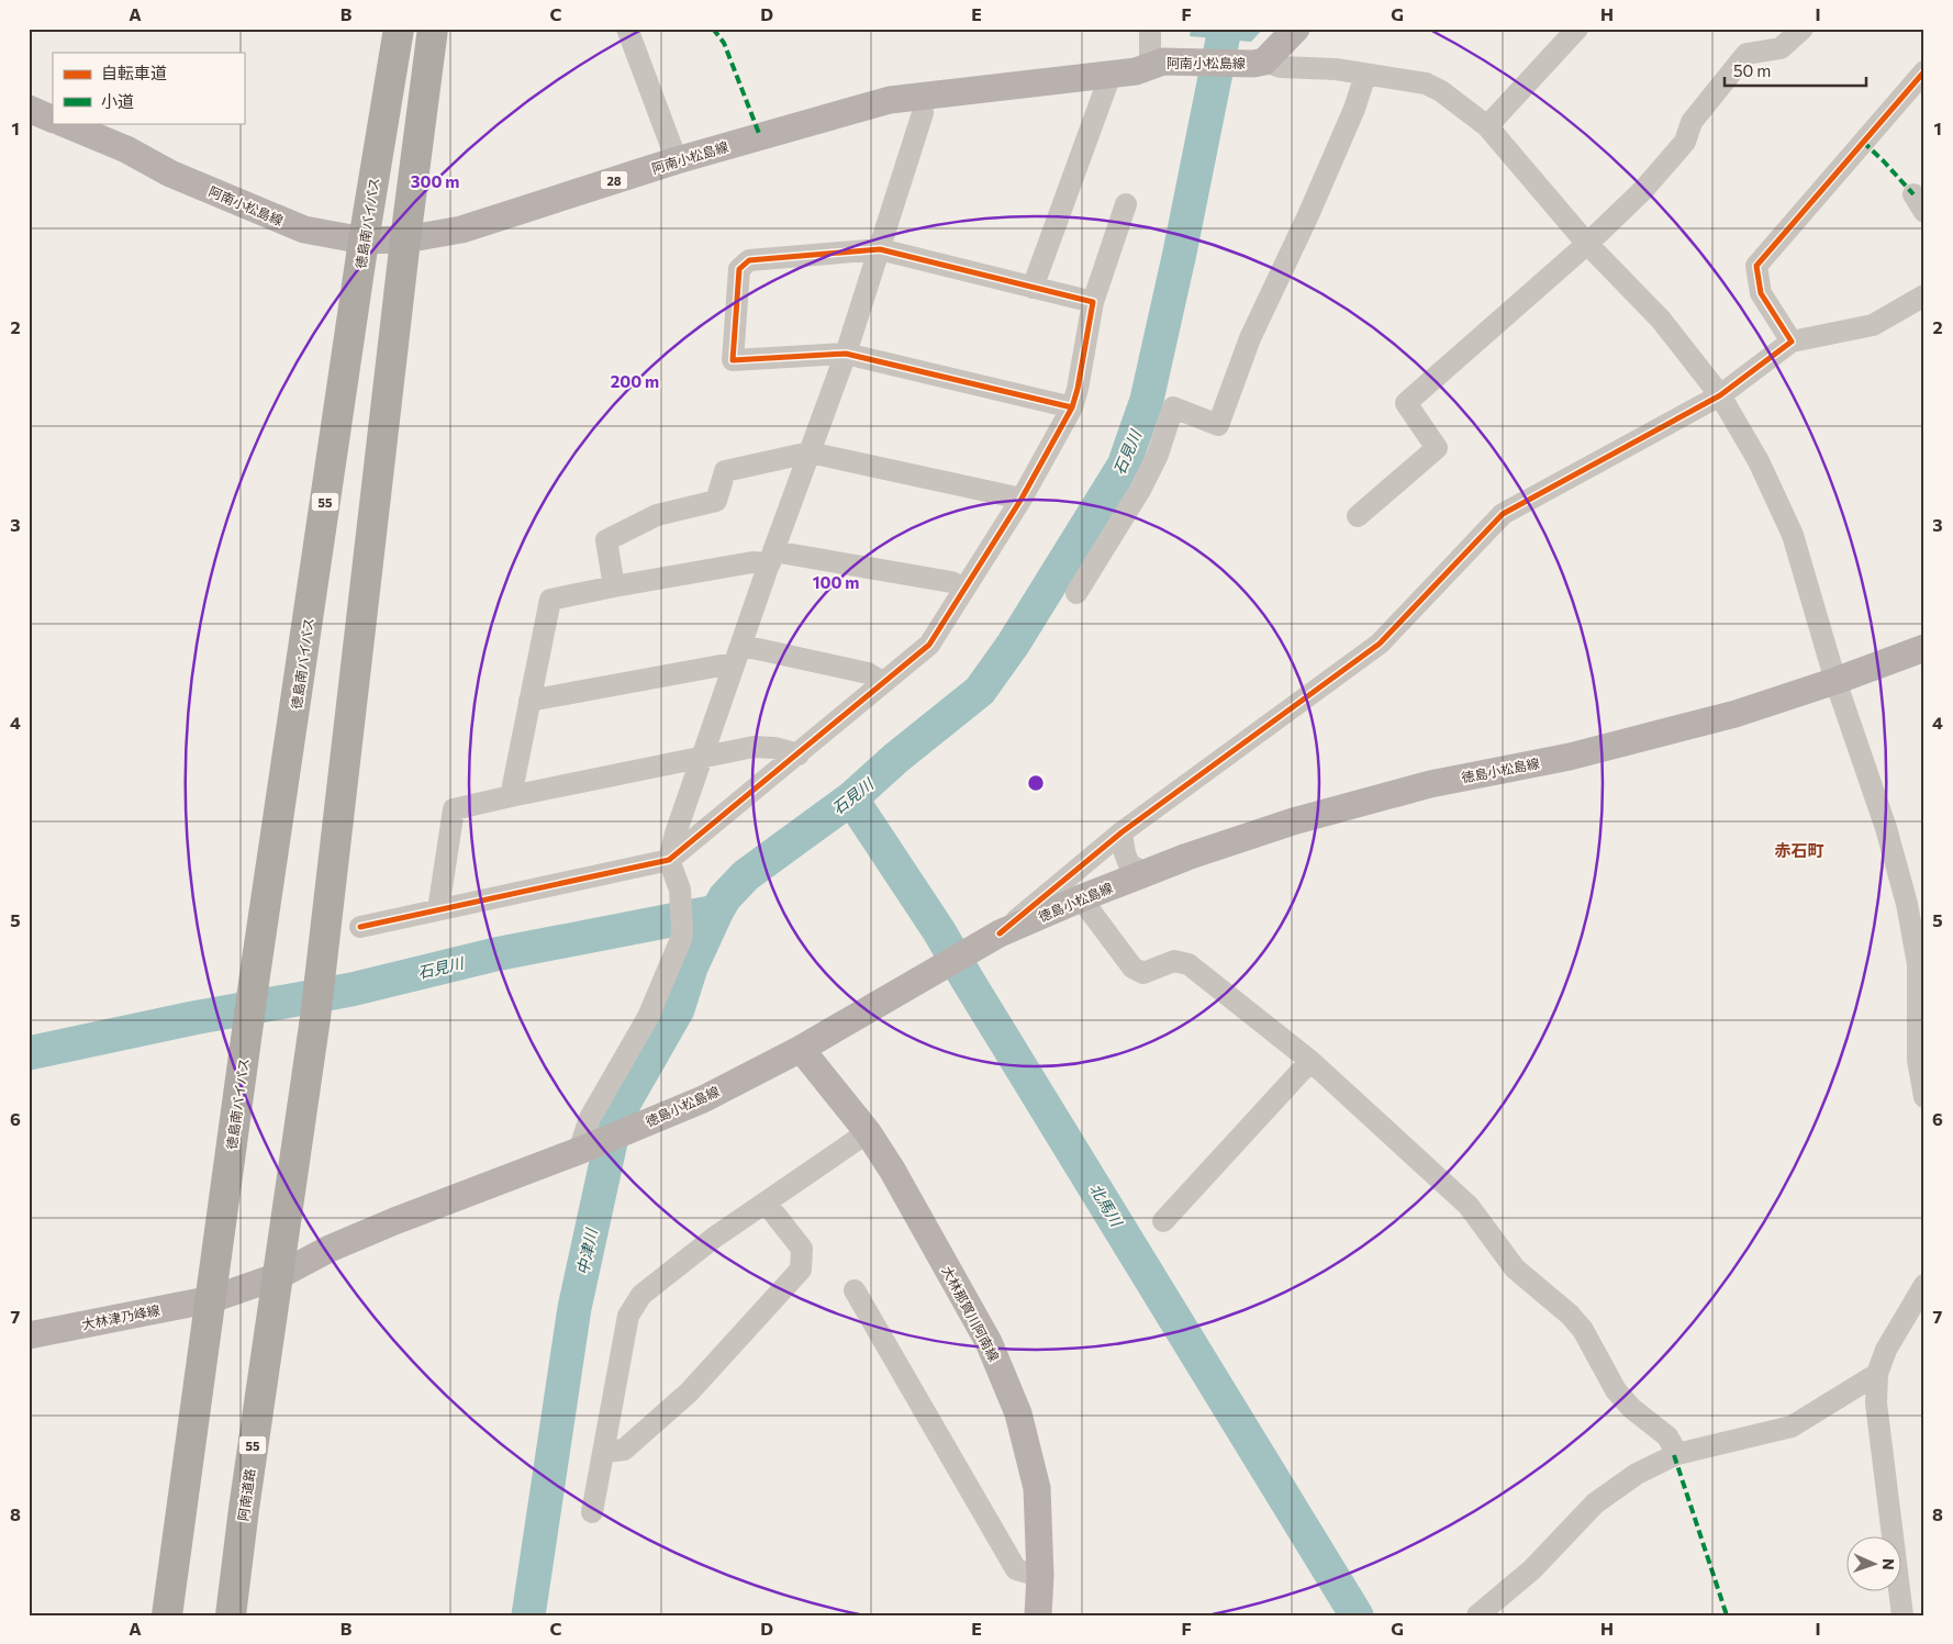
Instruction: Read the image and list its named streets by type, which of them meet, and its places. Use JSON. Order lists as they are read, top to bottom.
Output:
{
  "streets": {
    "highway": ["徳島南バイパス", "55", "阿南道路"],
    "main road": [
      "阿南小松島線",
      "28",
      "徳島小松島線",
      "大林那賀川阿南線",
      "大林津乃峰線"
    ]
  },
  "crossings": [
    ["阿南小松島線", "徳島南バイパス"],
    ["阿南小松島線", "55"],
    ["徳島南バイパス", "55"],
    ["徳島南バイパス", "徳島小松島線"],
    ["徳島南バイパス", "大林津乃峰線"],
    ["55", "徳島小松島線"],
    ["55", "大林津乃峰線"],
    ["55", "阿南道路"],
    ["徳島小松島線", "大林那賀川阿南線"],
    ["徳島小松島線", "大林津乃峰線"],
    ["徳島小松島線", "阿南道路"]
  ],
  "districts": ["赤石町"],
  "water": ["石見川", "北馬川", "中津川"],
  "legend": ["自転車道", "小道"],
  "scale_bar": "50 m",
  "north": "right",
  "grid": {
    "columns": [
      "A",
      "B",
      "C",
      "D",
      "E",
      "F",
      "G",
      "H",
      "I"
    ],
    "rows": [
      "1",
      "2",
      "3",
      "4",
      "5",
      "6",
      "7",
      "8"
    ]
  },
  "rings": ["300 m", "200 m", "100 m"]
}
